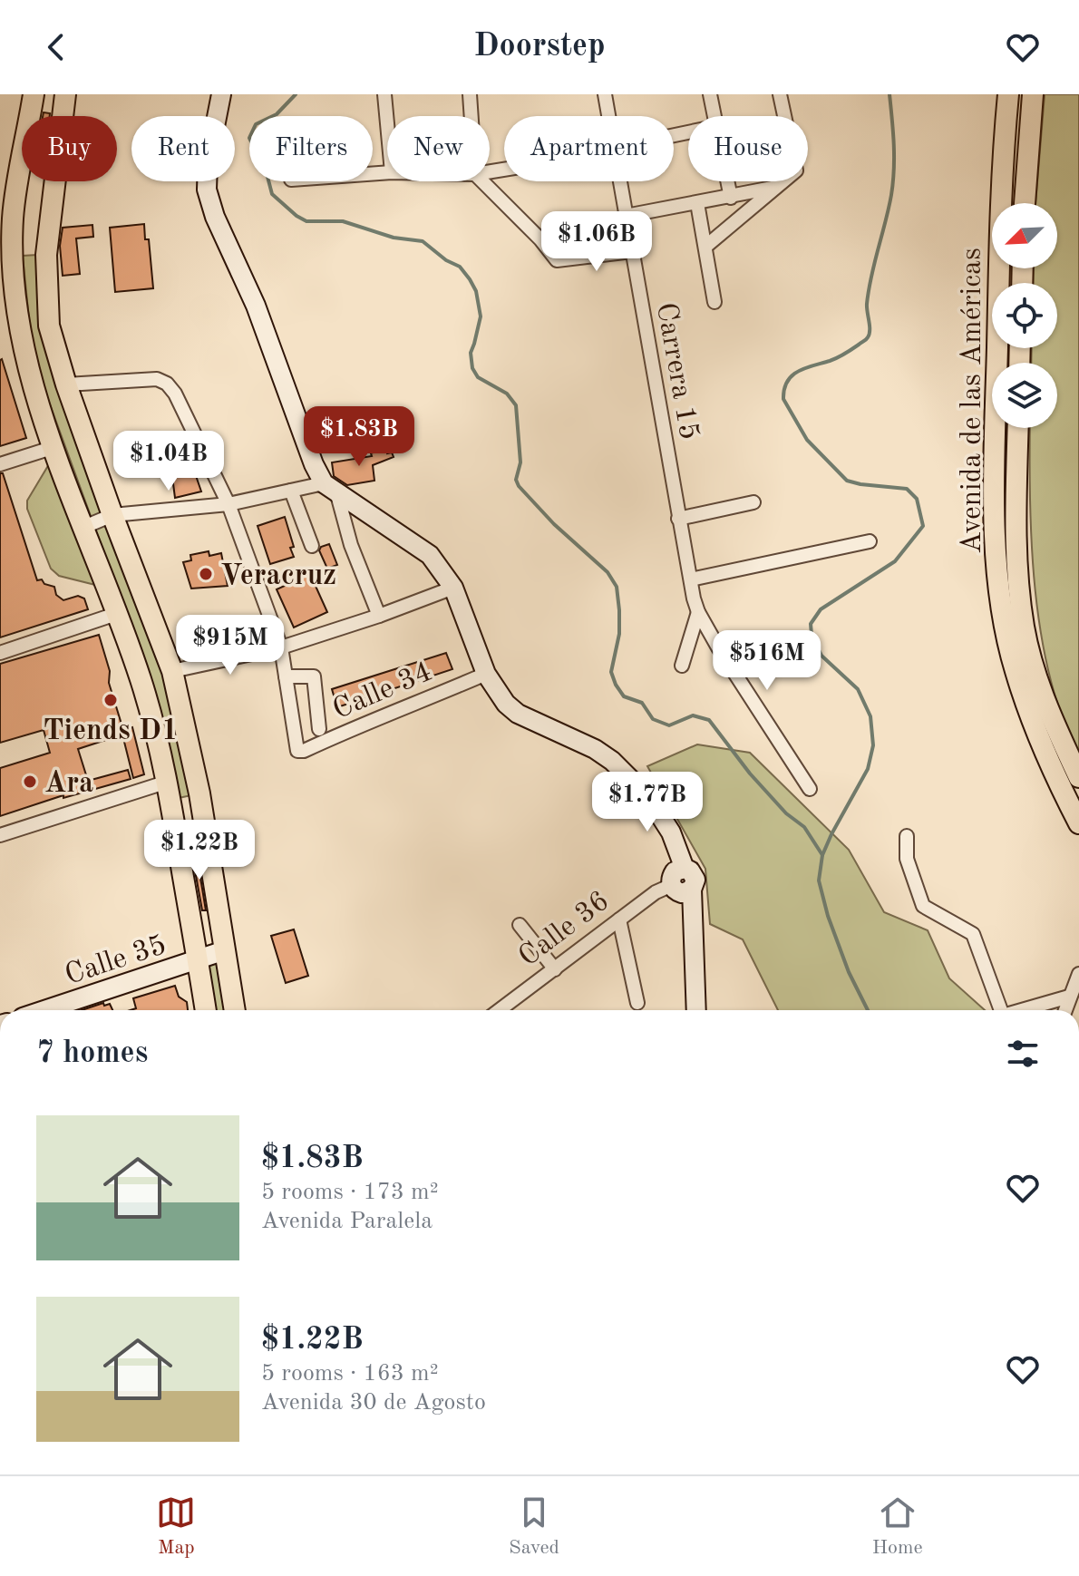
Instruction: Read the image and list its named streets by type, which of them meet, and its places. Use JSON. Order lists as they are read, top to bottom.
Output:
{
  "streets": {
    "main road": ["Avenida de las Américas", "Calle 35"],
    "street": ["Carrera 15", "Calle 34", "Calle 36"]
  },
  "places": ["Veracruz", "Tiends D1", "Ara"],
  "north": "bottom left",
  "page": {
    "header": "Doorstep",
    "chip": [
      "Buy",
      "Rent",
      "Filters",
      "New",
      "Apartment",
      "House"
    ],
    "price": [
      "$1.06B",
      "$1.83B",
      "$1.04B",
      "$915M",
      "$516M",
      "$1.77B",
      "$1.22B"
    ],
    "heading": "7 homes",
    "list": [
      {
        "name": "$1.83B",
        "note": "5 rooms · 173 m² · Avenida Paralela"
      },
      {
        "name": "$1.22B",
        "note": "5 rooms · 163 m² · Avenida 30 de Agosto"
      }
    ],
    "tabs": ["Map", "Saved", "Home"]
  }
}
